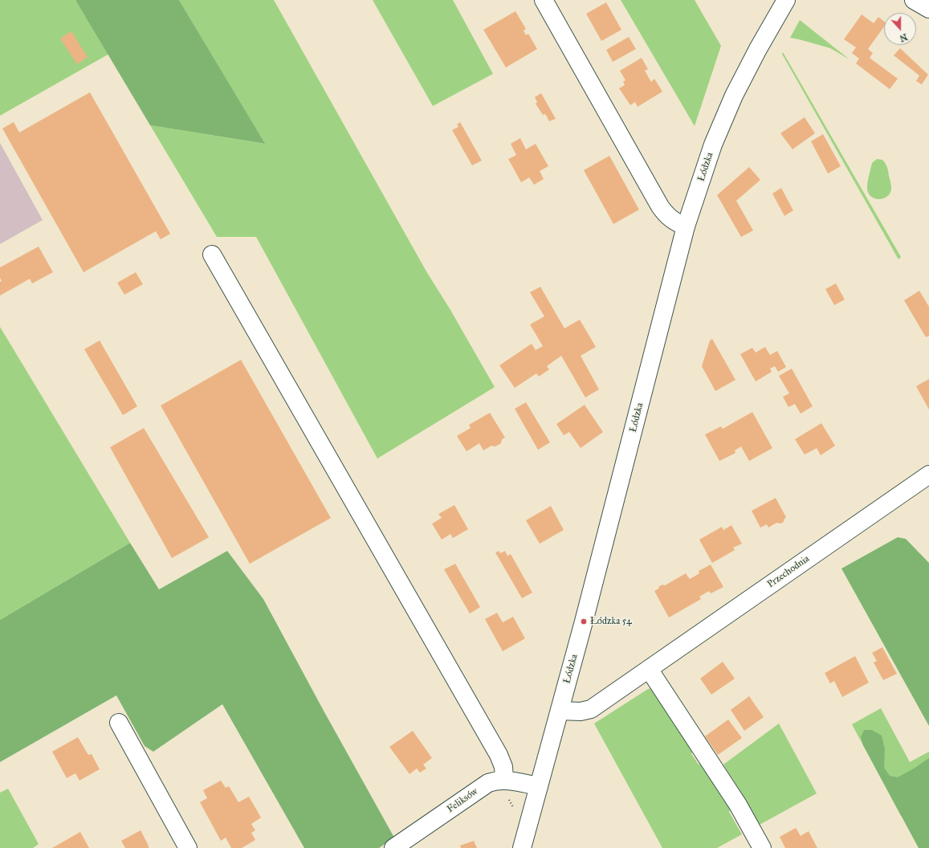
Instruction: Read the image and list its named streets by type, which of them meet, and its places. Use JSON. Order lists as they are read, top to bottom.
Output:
{
  "streets": {
    "street": ["Łódzka", "Przechodnia", "Feliksów"]
  },
  "crossings": [
    ["Łódzka", "Przechodnia"],
    ["Łódzka", "Feliksów"]
  ],
  "places": ["Łódzka 54"],
  "north": "bottom"
}
